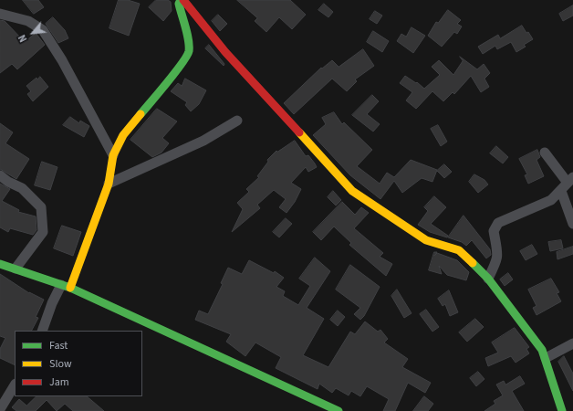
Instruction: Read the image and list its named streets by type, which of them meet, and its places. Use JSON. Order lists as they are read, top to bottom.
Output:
{
  "legend": ["Fast", "Slow", "Jam"],
  "north": "bottom left"
}
